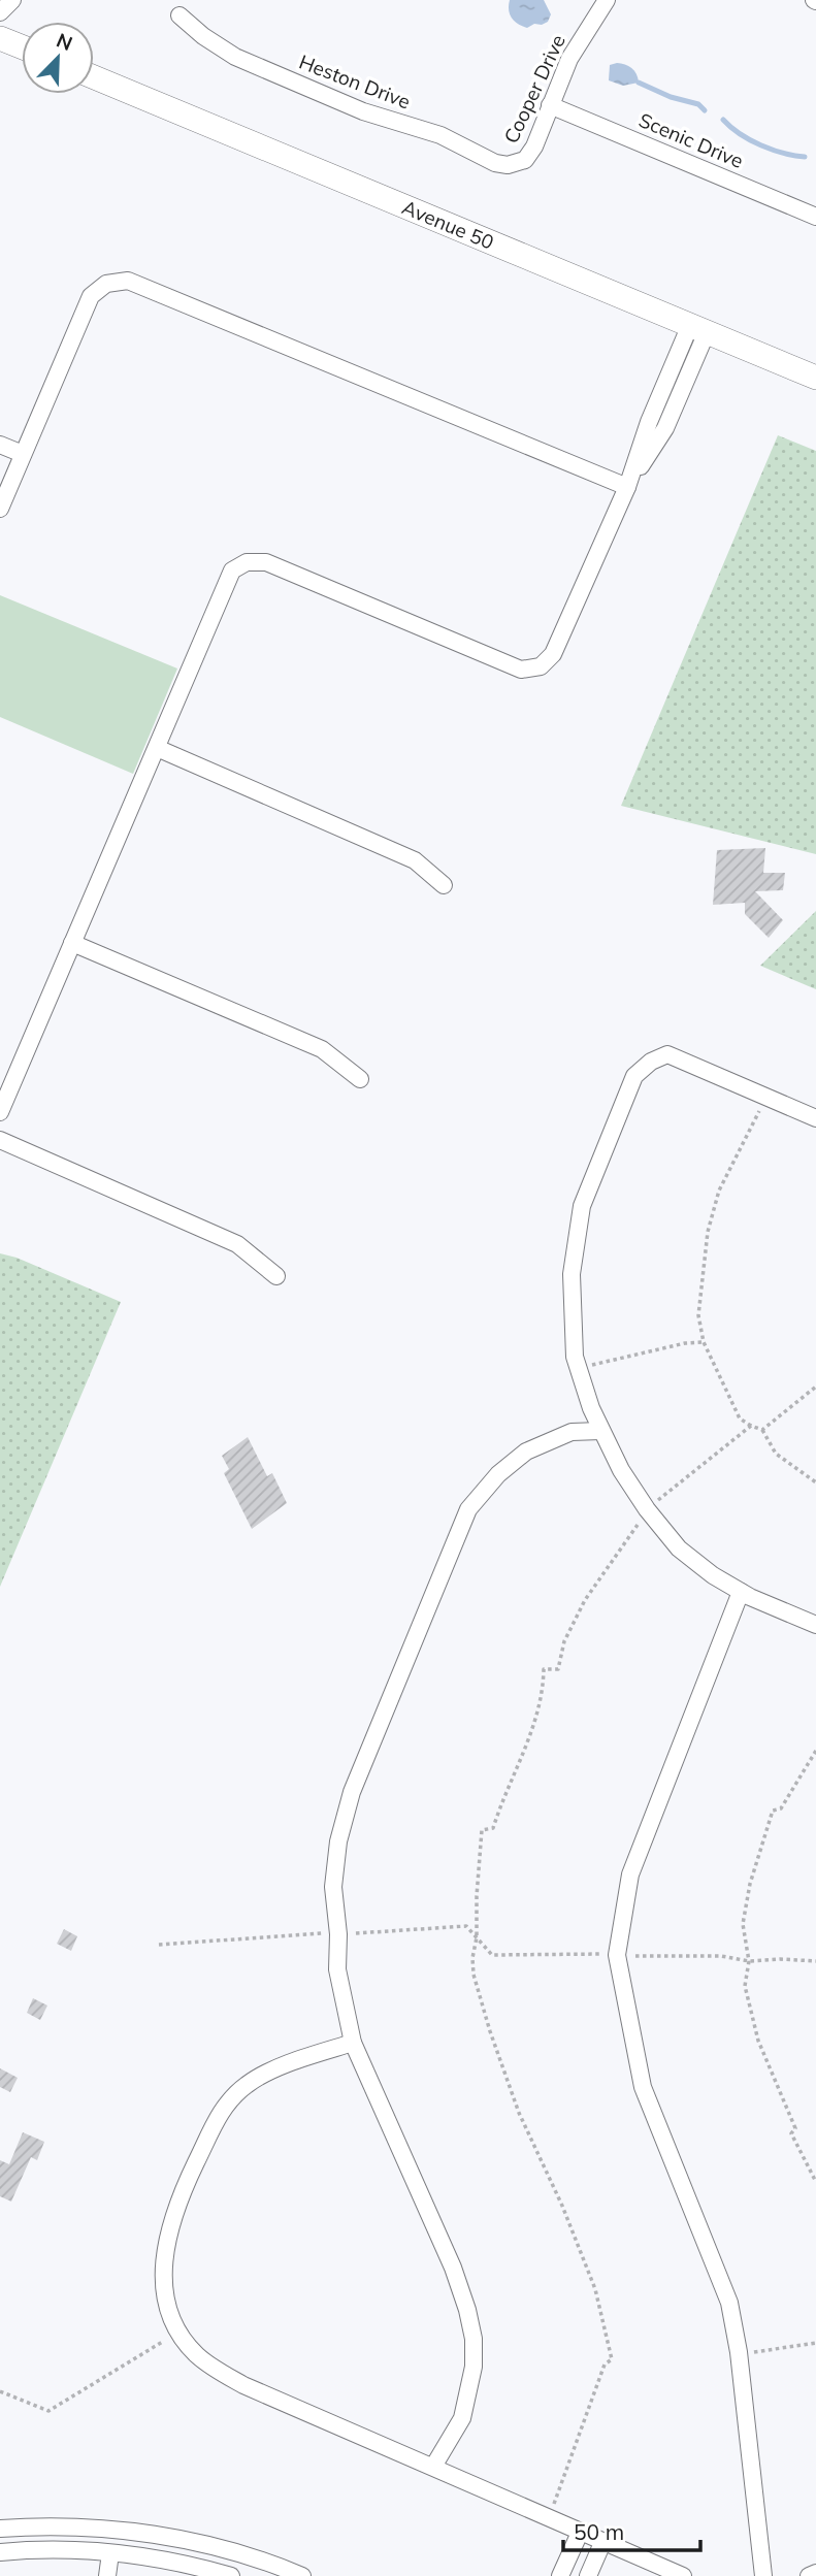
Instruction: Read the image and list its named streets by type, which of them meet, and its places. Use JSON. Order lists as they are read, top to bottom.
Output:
{
  "streets": {
    "main road": ["Avenue 50"],
    "street": ["Heston Drive", "Cooper Drive", "Scenic Drive"]
  },
  "crossings": [
    ["Heston Drive", "Cooper Drive"],
    ["Cooper Drive", "Scenic Drive"]
  ],
  "scale_bar": "50 m",
  "north": "top right"
}
